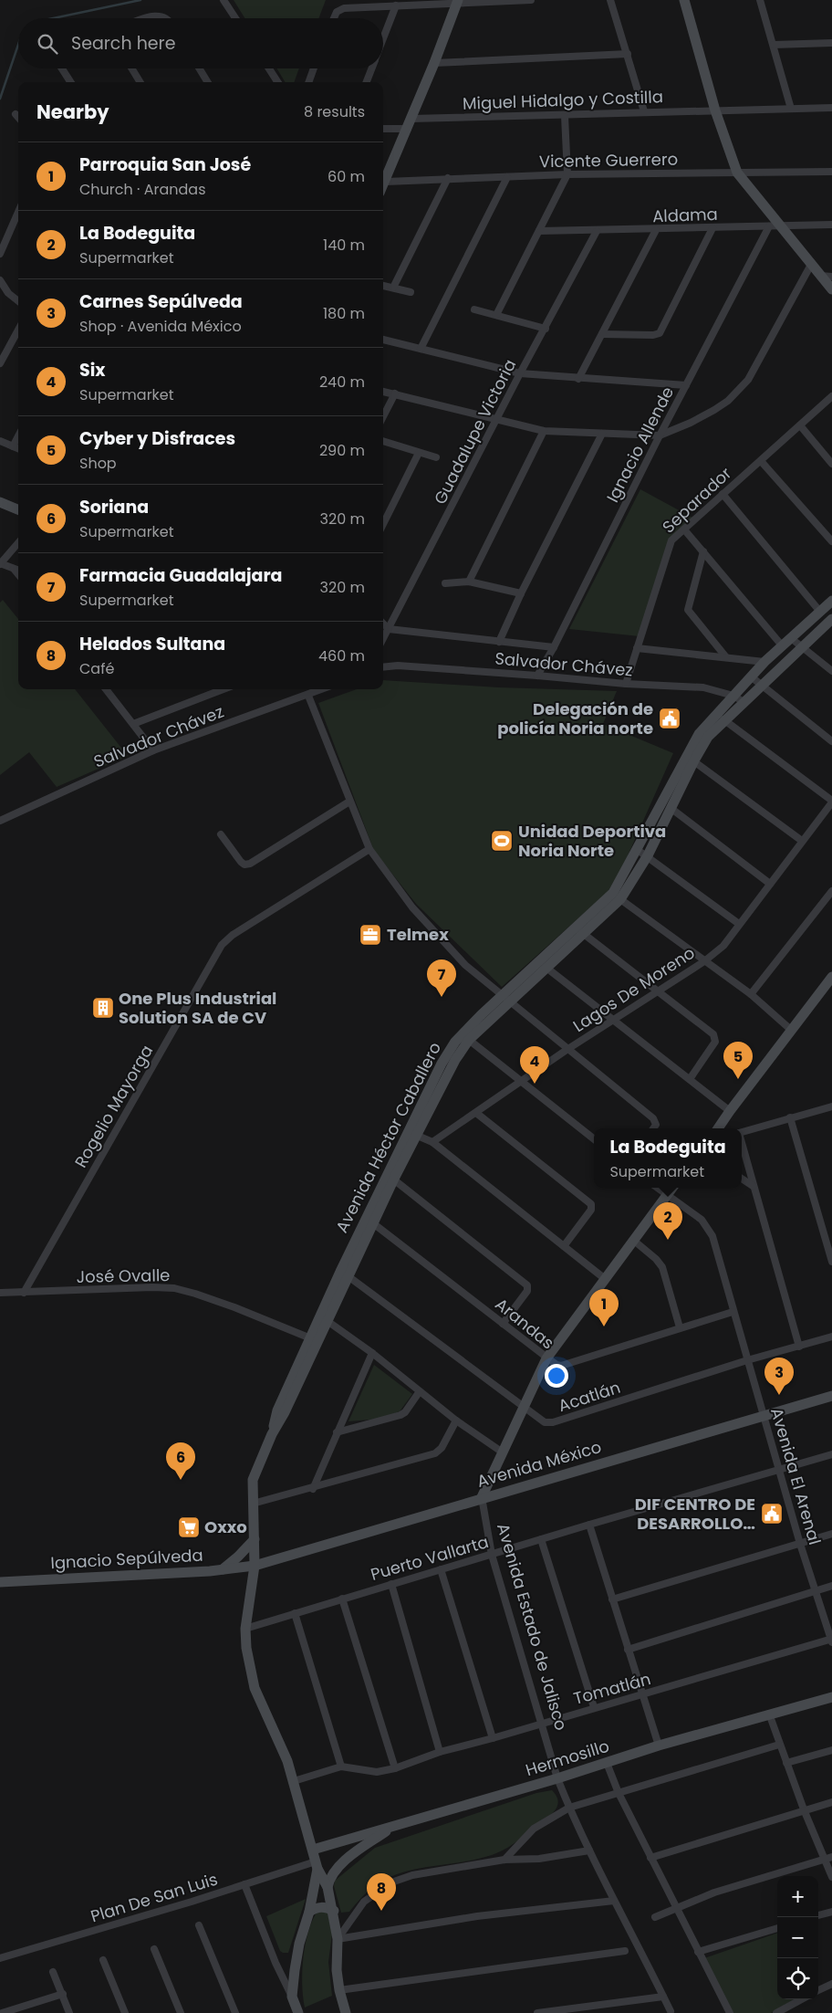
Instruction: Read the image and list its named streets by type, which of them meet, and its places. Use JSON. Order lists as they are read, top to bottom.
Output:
{
  "streets": {
    "main road": [
      "Avenida Héctor Caballero",
      "Avenida México",
      "Ignacio Sepúlveda",
      "Hermosillo"
    ],
    "street": [
      "Miguel Hidalgo y Costilla",
      "Vicente Guerrero",
      "Aldama",
      "Guadalupe Victoria",
      "Ignacio Allende",
      "Separador",
      "Salvador Chávez",
      "Lagos De Moreno",
      "Rogelio Mayorga",
      "José Ovalle",
      "Arandas",
      "Acatlán",
      "Avenida El Arenal",
      "Puerto Vallarta",
      "Avenida Estado de Jalisco",
      "Tomatlán",
      "Plan De San Luis"
    ]
  },
  "crossings": [
    ["Aldama", "Guadalupe Victoria"],
    ["Aldama", "Ignacio Allende"],
    ["Ignacio Allende", "Salvador Chávez"],
    ["Separador", "Salvador Chávez"],
    ["Salvador Chávez", "Avenida Héctor Caballero"],
    ["Rogelio Mayorga", "José Ovalle"],
    ["Avenida Héctor Caballero", "José Ovalle"],
    ["Avenida Héctor Caballero", "Arandas"],
    ["Avenida Héctor Caballero", "Acatlán"],
    ["Avenida Héctor Caballero", "Avenida México"],
    ["Avenida Héctor Caballero", "Puerto Vallarta"],
    ["Avenida Héctor Caballero", "Ignacio Sepúlveda"],
    ["Avenida Héctor Caballero", "Tomatlán"],
    ["Avenida Héctor Caballero", "Hermosillo"],
    ["Avenida Héctor Caballero", "Plan De San Luis"],
    ["Arandas", "Avenida El Arenal"],
    ["Acatlán", "Avenida El Arenal"],
    ["Avenida México", "Avenida El Arenal"],
    ["Avenida México", "Ignacio Sepúlveda"],
    ["Avenida México", "Avenida Estado de Jalisco"],
    ["Avenida El Arenal", "Puerto Vallarta"],
    ["Avenida El Arenal", "Tomatlán"],
    ["Puerto Vallarta", "Avenida Estado de Jalisco"],
    ["Avenida Estado de Jalisco", "Tomatlán"],
    ["Avenida Estado de Jalisco", "Hermosillo"]
  ],
  "places": {
    "public building": ["Delegación de policía Noria norte", "DIF CENTRO DE DESARROLLO…"],
    "sports": ["Unidad Deportiva Noria Norte"],
    "office": ["Telmex"],
    "building": ["One Plus Industrial Solution SA de CV"],
    "supermarket": ["Oxxo"]
  },
  "page": {
    "search": "Search here",
    "heading": ["Nearby", "8 results"],
    "list": [
      {
        "mark": "1",
        "name": "Parroquia San José",
        "note": "Church · Arandas",
        "value": "60 m"
      },
      {
        "mark": "2",
        "name": "La Bodeguita",
        "note": "Supermarket",
        "value": "140 m"
      },
      {
        "mark": "3",
        "name": "Carnes Sepúlveda",
        "note": "Shop · Avenida México",
        "value": "180 m"
      },
      {
        "mark": "4",
        "name": "Six",
        "note": "Supermarket",
        "value": "240 m"
      },
      {
        "mark": "5",
        "name": "Cyber y Disfraces",
        "note": "Shop",
        "value": "290 m"
      },
      {
        "mark": "6",
        "name": "Soriana",
        "note": "Supermarket",
        "value": "320 m"
      },
      {
        "mark": "7",
        "name": "Farmacia Guadalajara",
        "note": "Supermarket",
        "value": "320 m"
      },
      {
        "mark": "8",
        "name": "Helados Sultana",
        "note": "Café",
        "value": "460 m"
      }
    ],
    "pins": [
      "7",
      "5",
      "4",
      "2",
      "1",
      "3",
      "6",
      "8"
    ],
    "popup": ["La Bodeguita", "Supermarket"],
    "map_buttons": ["+", "−"]
  }
}
